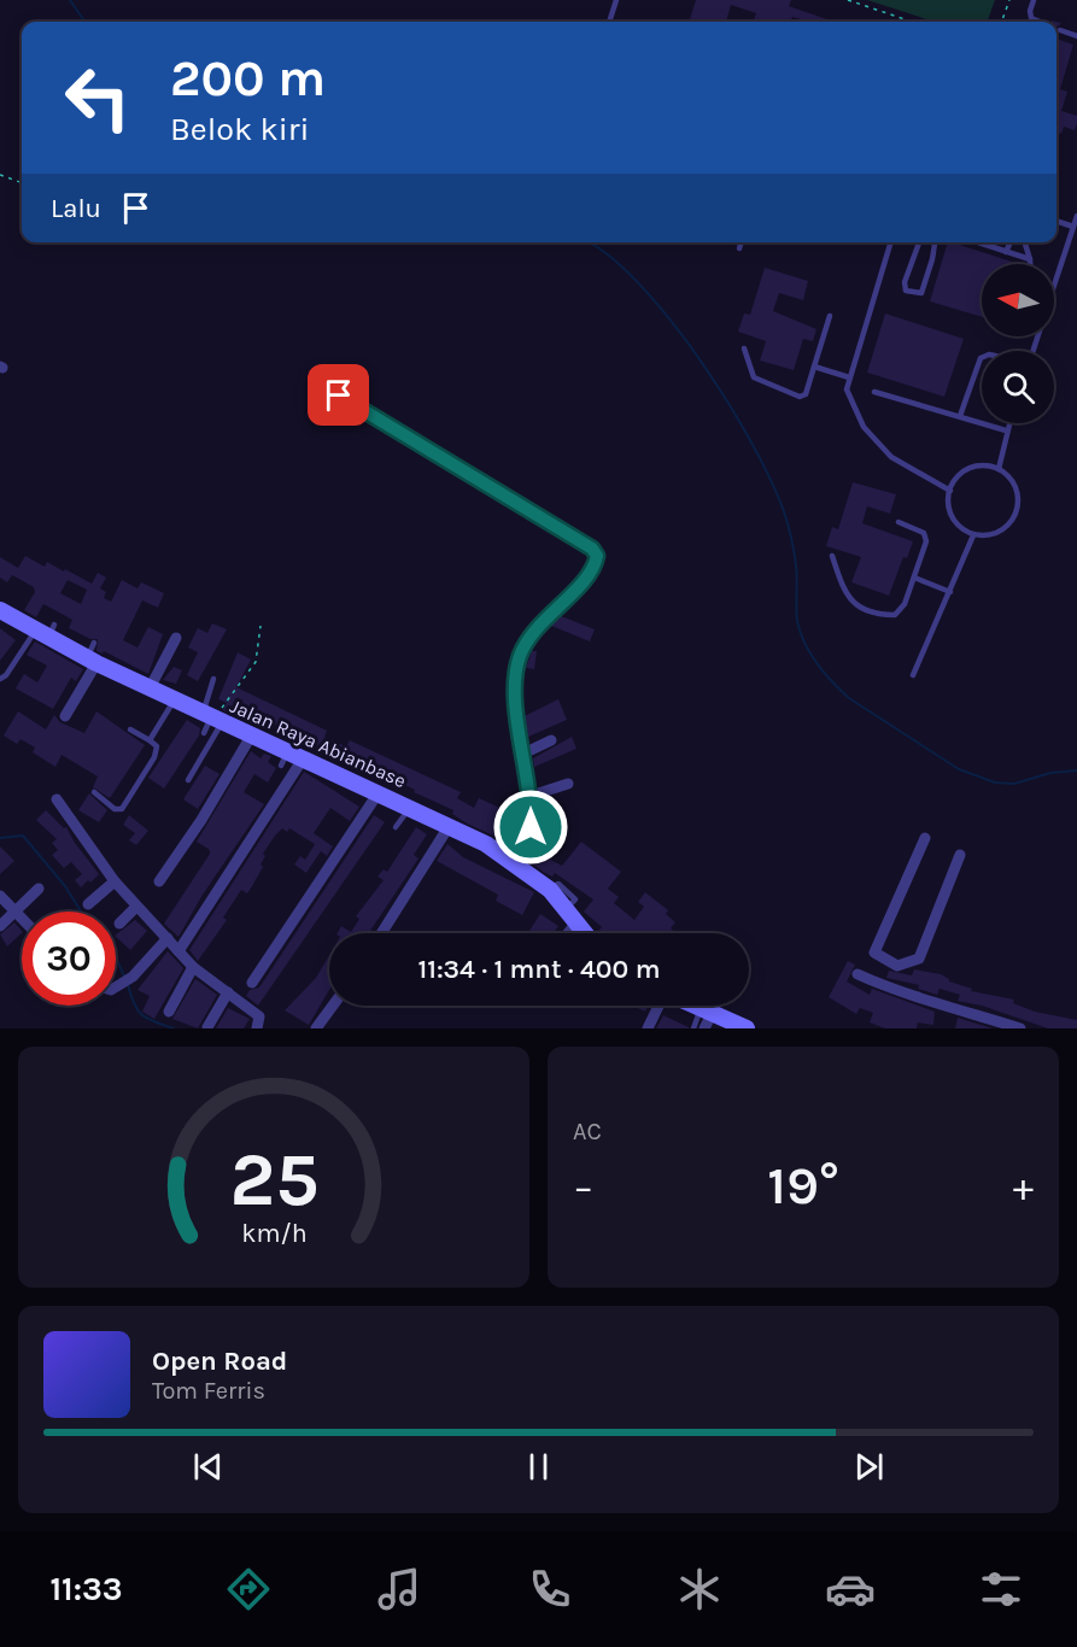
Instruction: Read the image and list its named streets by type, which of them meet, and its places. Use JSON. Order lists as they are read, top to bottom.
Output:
{
  "streets": {
    "main road": ["Jalan Raya Abianbase"]
  },
  "north": "left",
  "page": {
    "turn": ["200 m", "Belok kiri"],
    "then": "Lalu",
    "limit": "30",
    "trip": "11:34 · 1 mnt · 400 m",
    "tile": "AC",
    "heat": ["−", "19°", "+"],
    "song": ["Open Road", "Tom Ferris"],
    "tabs": "11:33",
    "gauge": ["25", "km/h"]
  }
}
